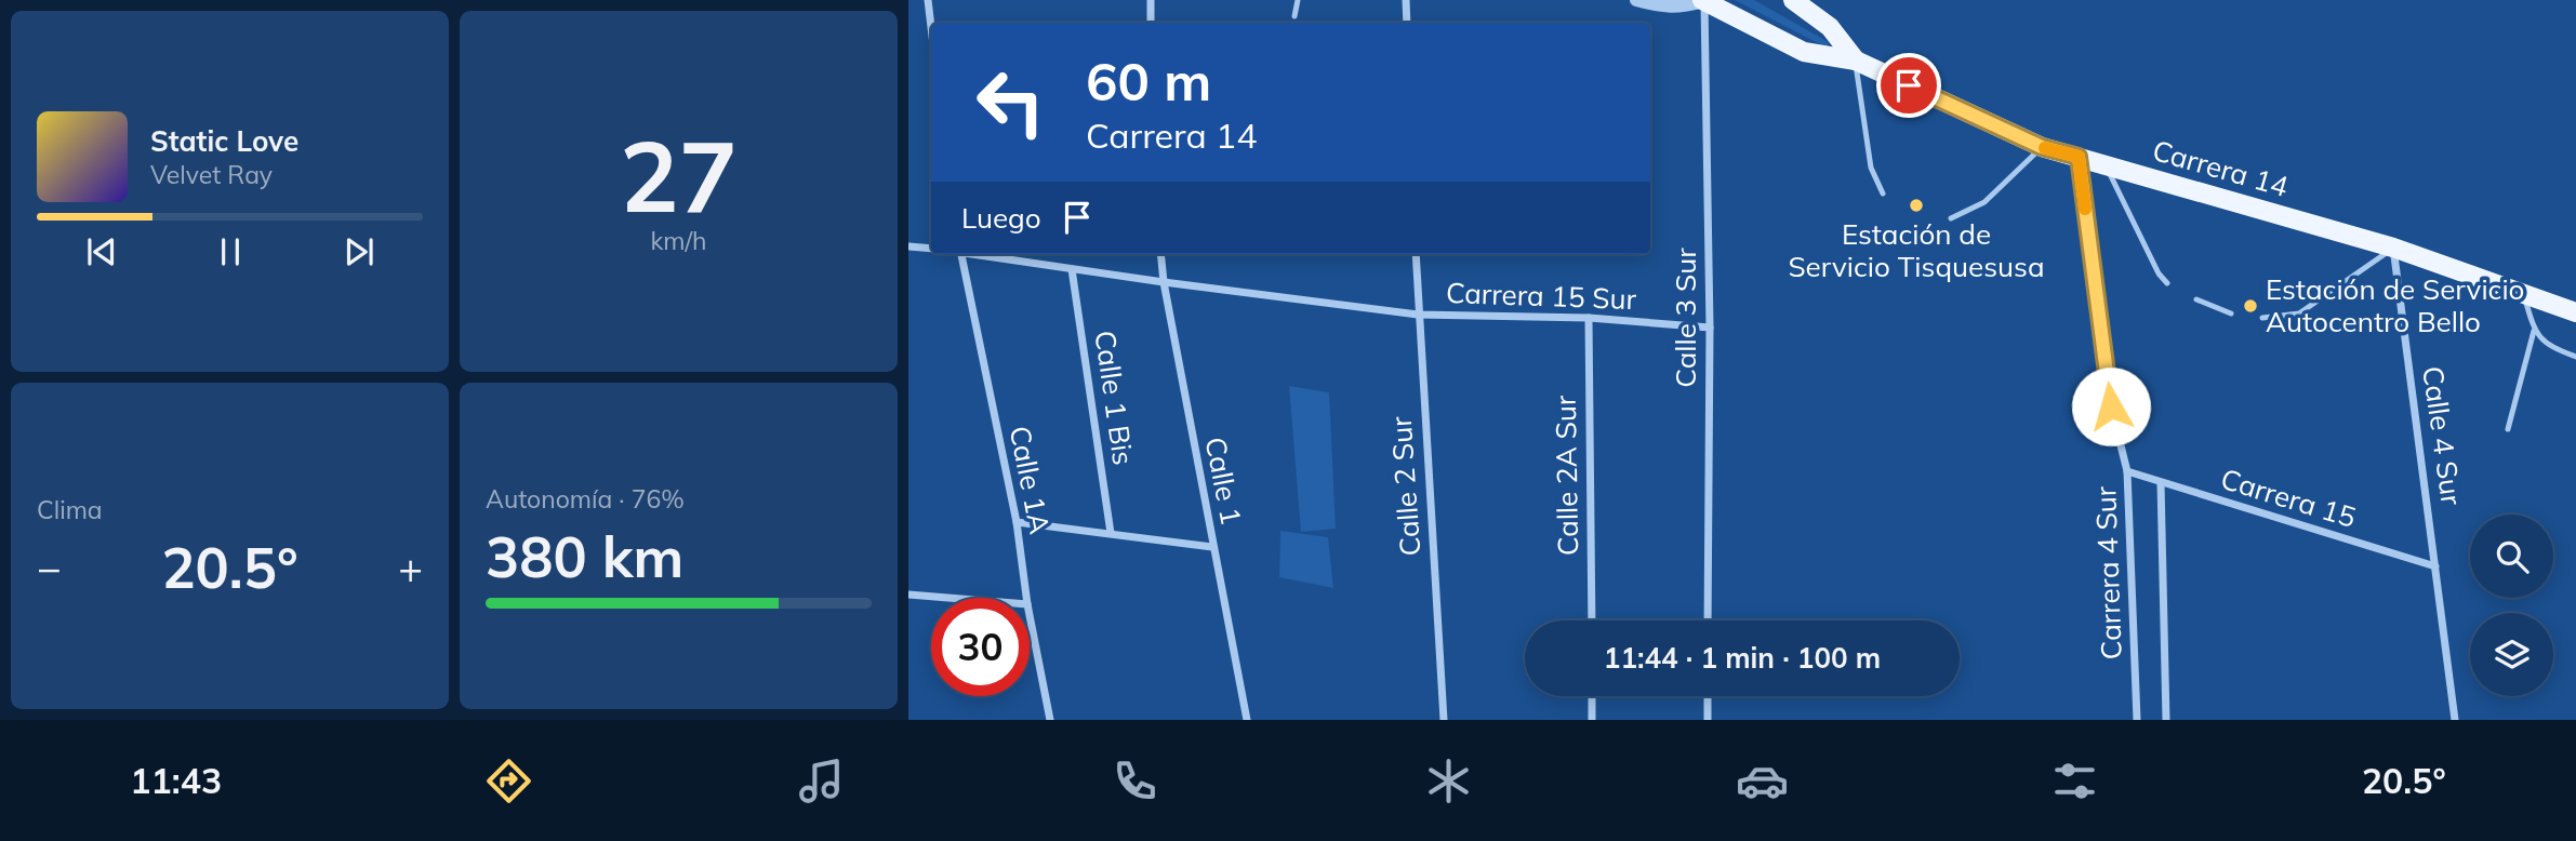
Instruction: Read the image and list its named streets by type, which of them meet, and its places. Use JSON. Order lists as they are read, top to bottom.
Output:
{
  "streets": {
    "main road": ["Carrera 14"],
    "street": [
      "Carrera 15 Sur",
      "Calle 3 Sur",
      "Calle 1 Bis",
      "Calle 4 Sur",
      "Calle 2A Sur",
      "Calle 1A",
      "Calle 1",
      "Calle 2 Sur",
      "Carrera 15",
      "Carrera 4 Sur"
    ]
  },
  "crossings": [
    ["Carrera 14", "Calle 4 Sur"],
    ["Carrera 14", "Carrera 4 Sur"],
    ["Carrera 15 Sur", "Calle 3 Sur"],
    ["Carrera 15 Sur", "Calle 2A Sur"],
    ["Carrera 15 Sur", "Calle 2 Sur"],
    ["Calle 4 Sur", "Carrera 15"],
    ["Carrera 15", "Carrera 4 Sur"]
  ],
  "places": ["Estación de Servicio Tisquesusa", "Estación de Servicio Autocentro Bello"],
  "page": {
    "tile": [
      ["27", "km/h"],
      "Clima",
      ["Autonomía · 76%", "380 km"]
    ],
    "turn": ["60 m", "Carrera 14"],
    "song": ["Static Love", "Velvet Ray"],
    "then": "Luego",
    "heat": ["−", "20.5°", "+"],
    "limit": "30",
    "trip": "11:44 · 1 min · 100 m",
    "tabs": ["11:43", "20.5°"]
  }
}
